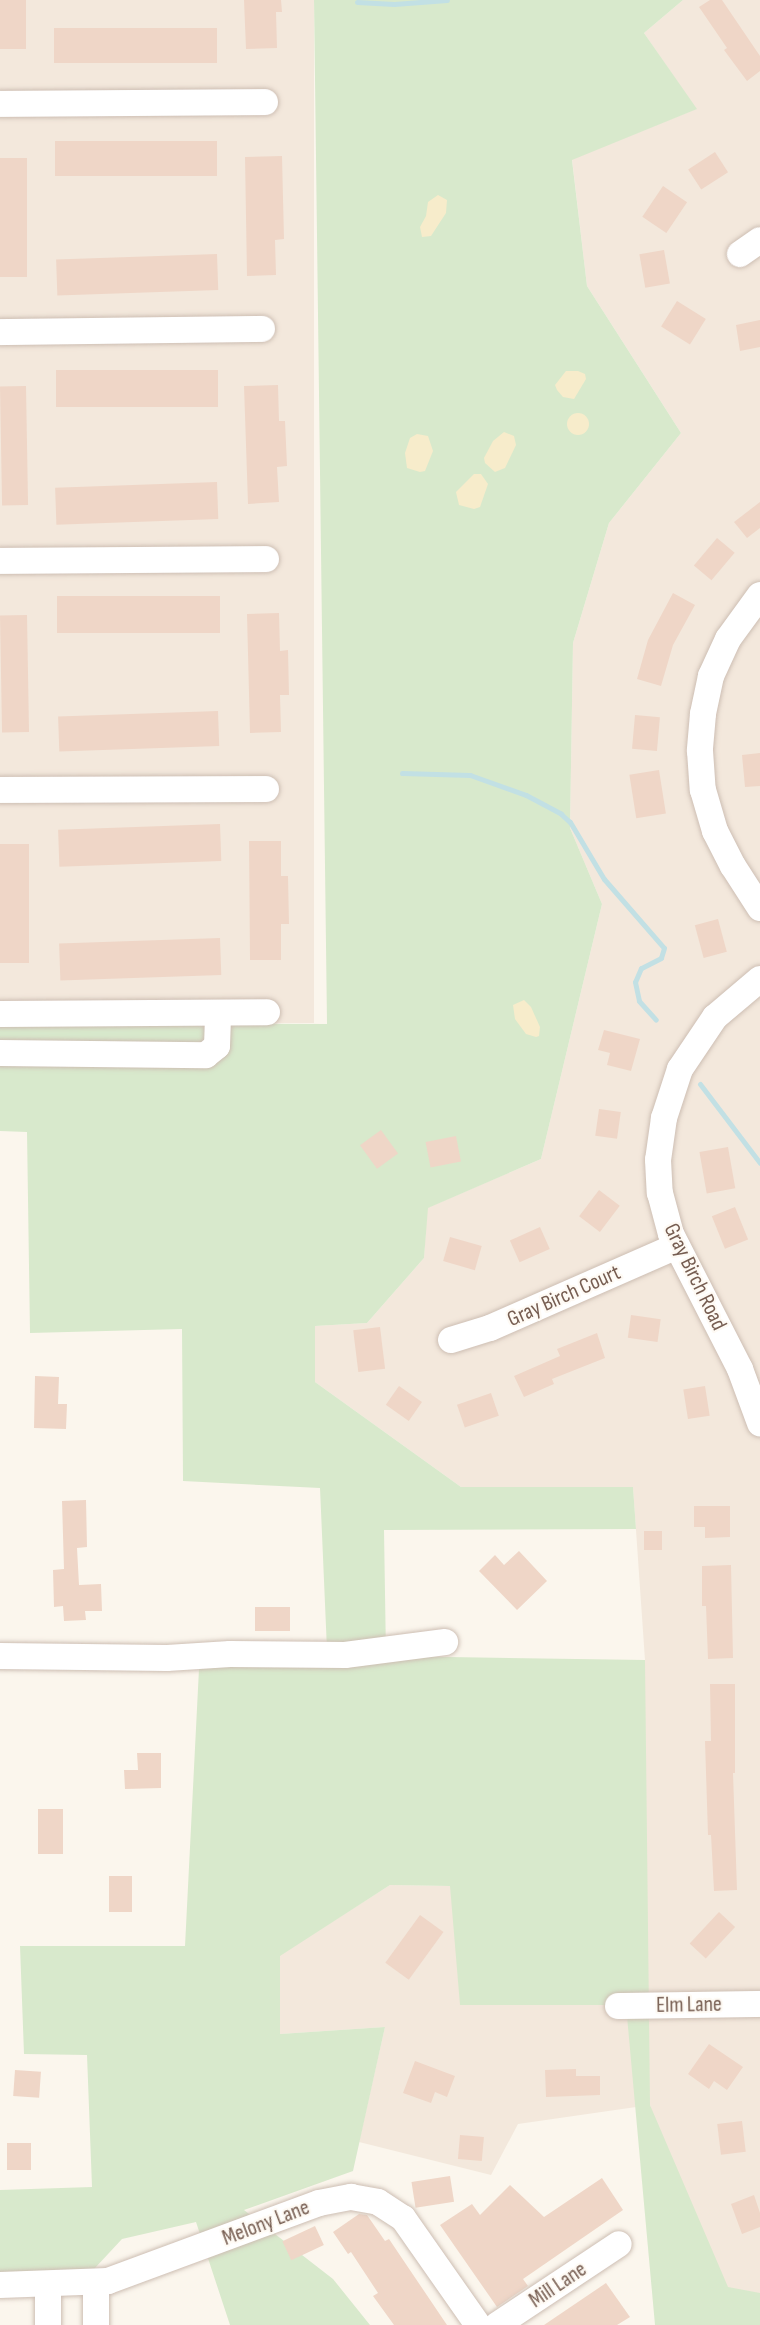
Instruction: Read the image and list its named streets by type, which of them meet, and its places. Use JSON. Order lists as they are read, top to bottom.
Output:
{
  "streets": {
    "street": [
      "Gray Birch Road",
      "Gray Birch Court",
      "Elm Lane",
      "Melony Lane",
      "Mill Lane"
    ]
  },
  "crossings": [
    ["Gray Birch Road", "Gray Birch Court"]
  ]
}
